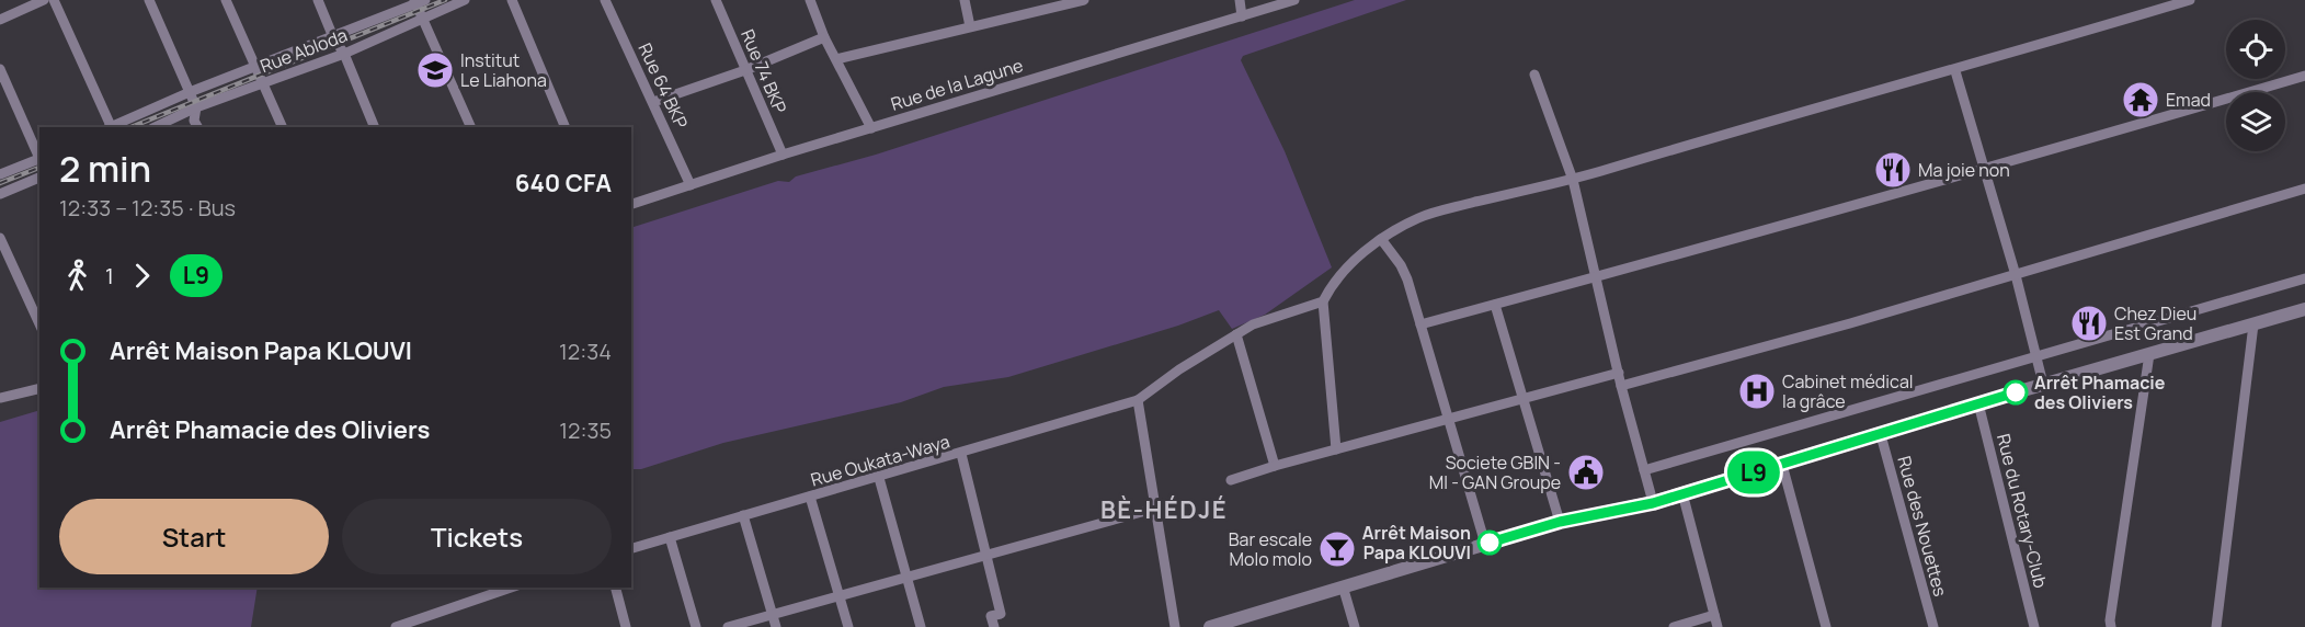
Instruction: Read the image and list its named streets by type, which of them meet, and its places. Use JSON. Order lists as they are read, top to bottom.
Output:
{
  "streets": {
    "street": [
      "Rue Abloda",
      "Rue 74 BKP",
      "Rue de la Lagune",
      "Rue 64 BKP",
      "Rue Oukata-Waya",
      "Rue du Rotary-Club",
      "Rue des Nouettes"
    ]
  },
  "crossings": [
    ["Rue 74 BKP", "Rue de la Lagune"],
    ["Rue de la Lagune", "Rue 64 BKP"]
  ],
  "districts": ["BÈ-HÉDJÉ"],
  "places": {
    "school or university": ["Institut Le Liahona"],
    "temple": ["Emad"],
    "restaurant": ["Ma joie non", "Chez Dieu Est Grand"],
    "hospital": ["Cabinet médical la grâce"],
    "other": ["Arrêt Phamacie des Oliviers", "Arrêt Maison Papa KLOUVI"],
    "public building": ["Societe GBIN - MI - GAN Groupe"],
    "bar": ["Bar escale Molo molo"]
  },
  "lines": ["bus line L9"],
  "page": {
    "on_map": "L9",
    "heading": ["2 min", "12:33 – 12:35 · Bus", "640 CFA"],
    "legs": ["1", "L9"],
    "list": [
      {
        "name": "Arrêt Maison Papa KLOUVI",
        "value": "12:34"
      },
      {
        "name": "Arrêt Phamacie des Oliviers",
        "value": "12:35"
      }
    ],
    "buttons": ["Start", "Tickets"]
  }
}
